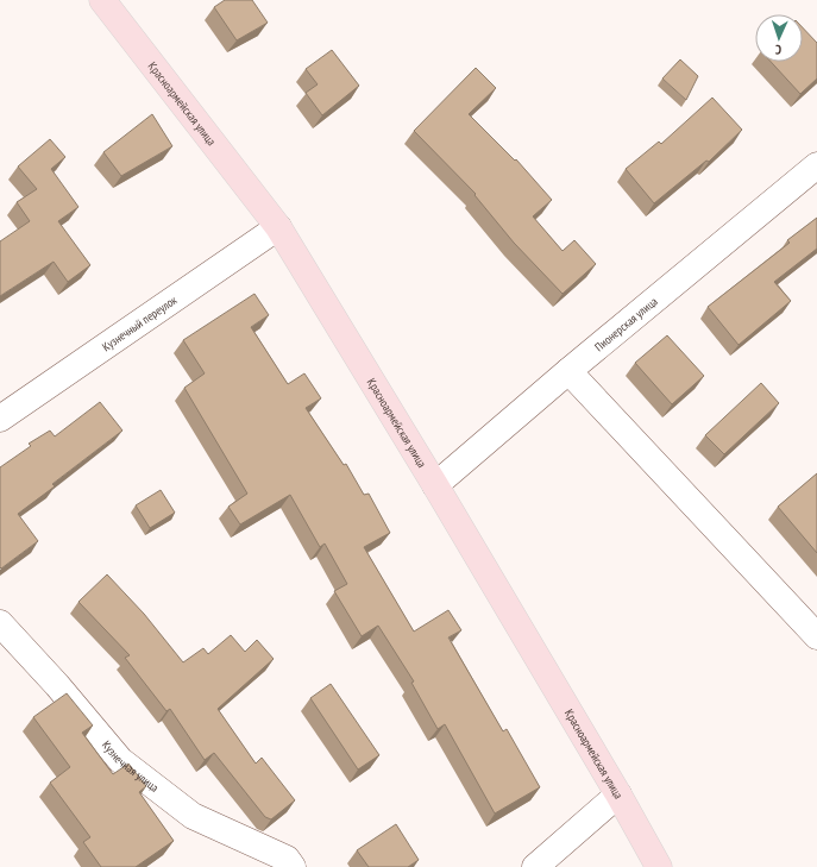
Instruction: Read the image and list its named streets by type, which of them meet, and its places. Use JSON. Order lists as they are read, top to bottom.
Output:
{
  "streets": {
    "main road": ["Красноармейская улица"],
    "street": ["Кузнечный переулок", "Пионерская улица", "Кузнечная улица"]
  },
  "crossings": [
    ["Красноармейская улица", "Кузнечный переулок"],
    ["Красноармейская улица", "Пионерская улица"]
  ],
  "north": "bottom"
}
